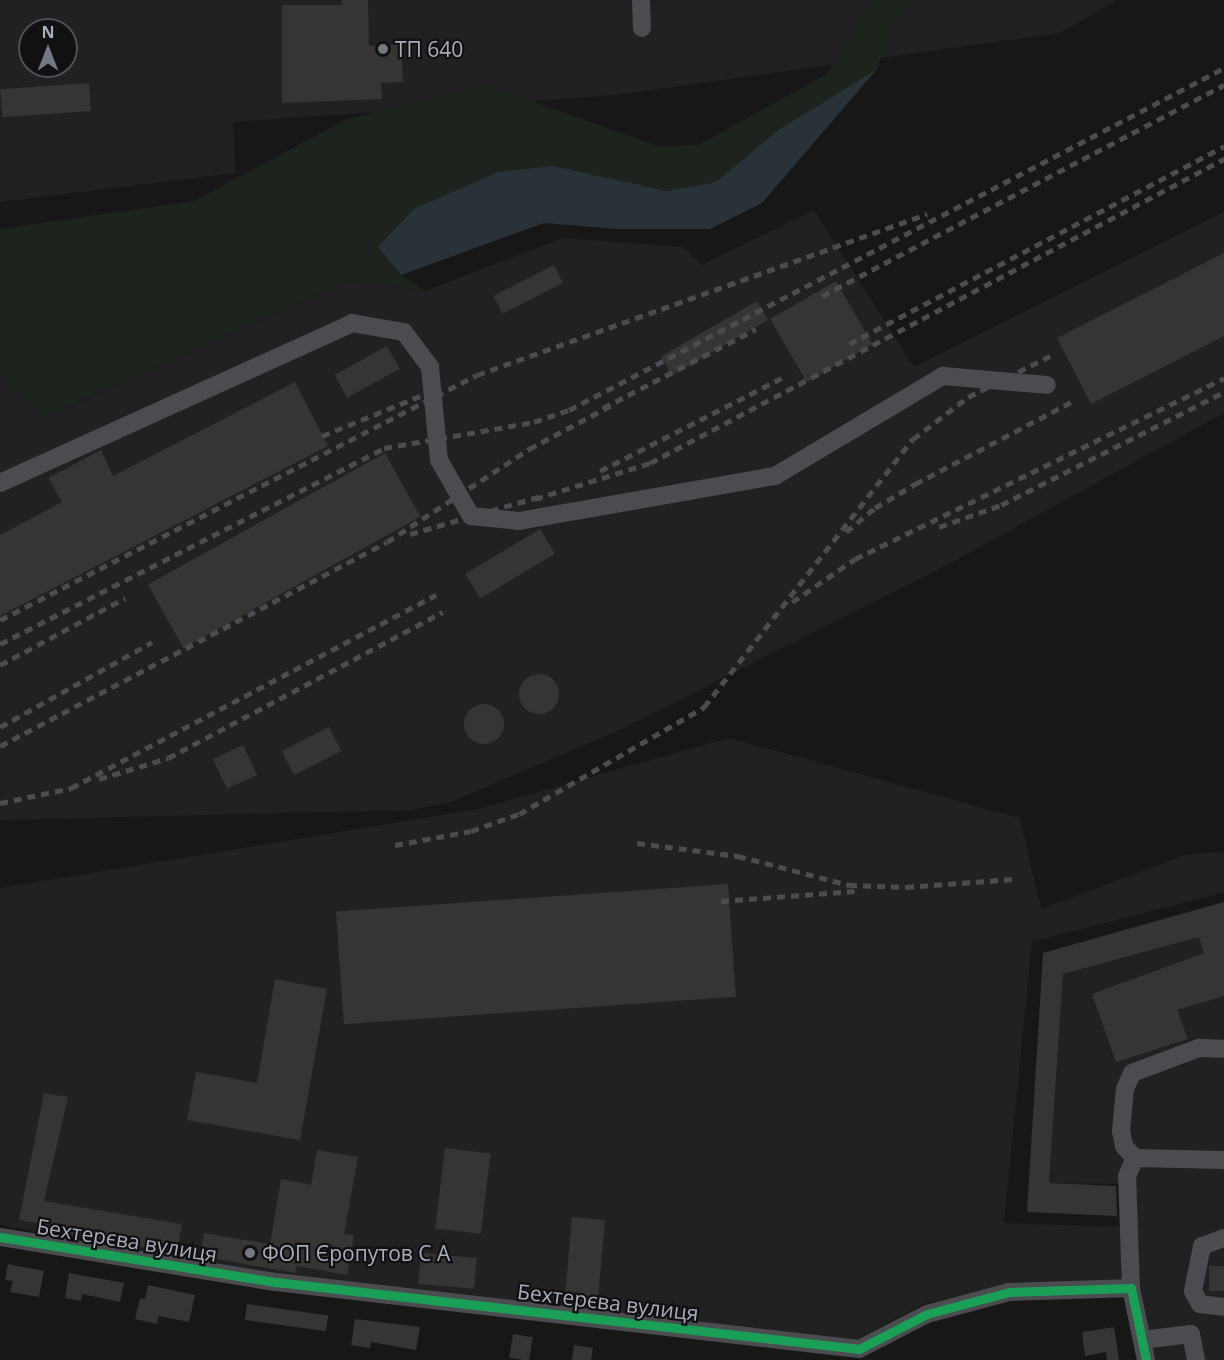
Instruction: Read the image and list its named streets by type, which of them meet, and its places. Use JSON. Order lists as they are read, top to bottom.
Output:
{
  "streets": {
    "street": ["Бехтерєва вулиця"]
  },
  "places": ["ТП 640", "ФОП Єропутов С А"],
  "north": "top"
}
